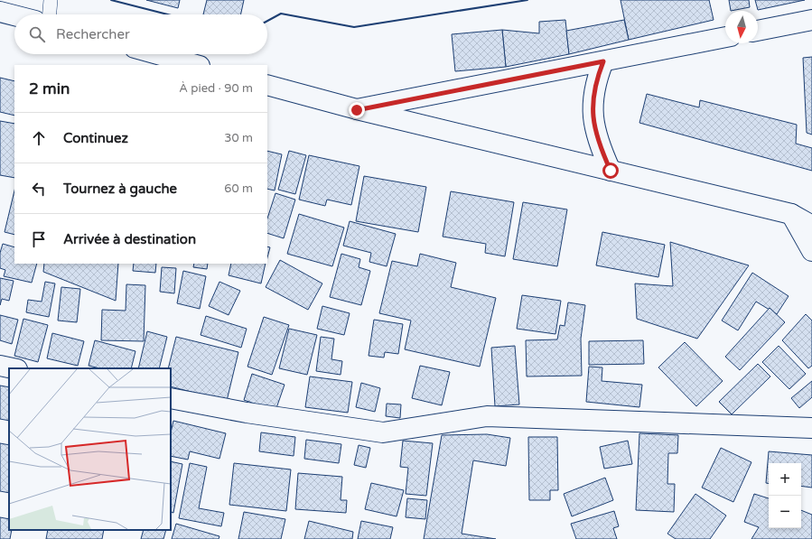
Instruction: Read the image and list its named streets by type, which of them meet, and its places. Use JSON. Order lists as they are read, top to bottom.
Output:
{
  "north": "bottom",
  "page": {
    "search": "Rechercher",
    "heading": ["2 min", "À pied · 90 m"],
    "list": [
      ["Continuez", "30 m"],
      ["Tournez à gauche", "60 m"],
      "Arrivée à destination"
    ],
    "map_buttons": ["+", "−"]
  }
}
